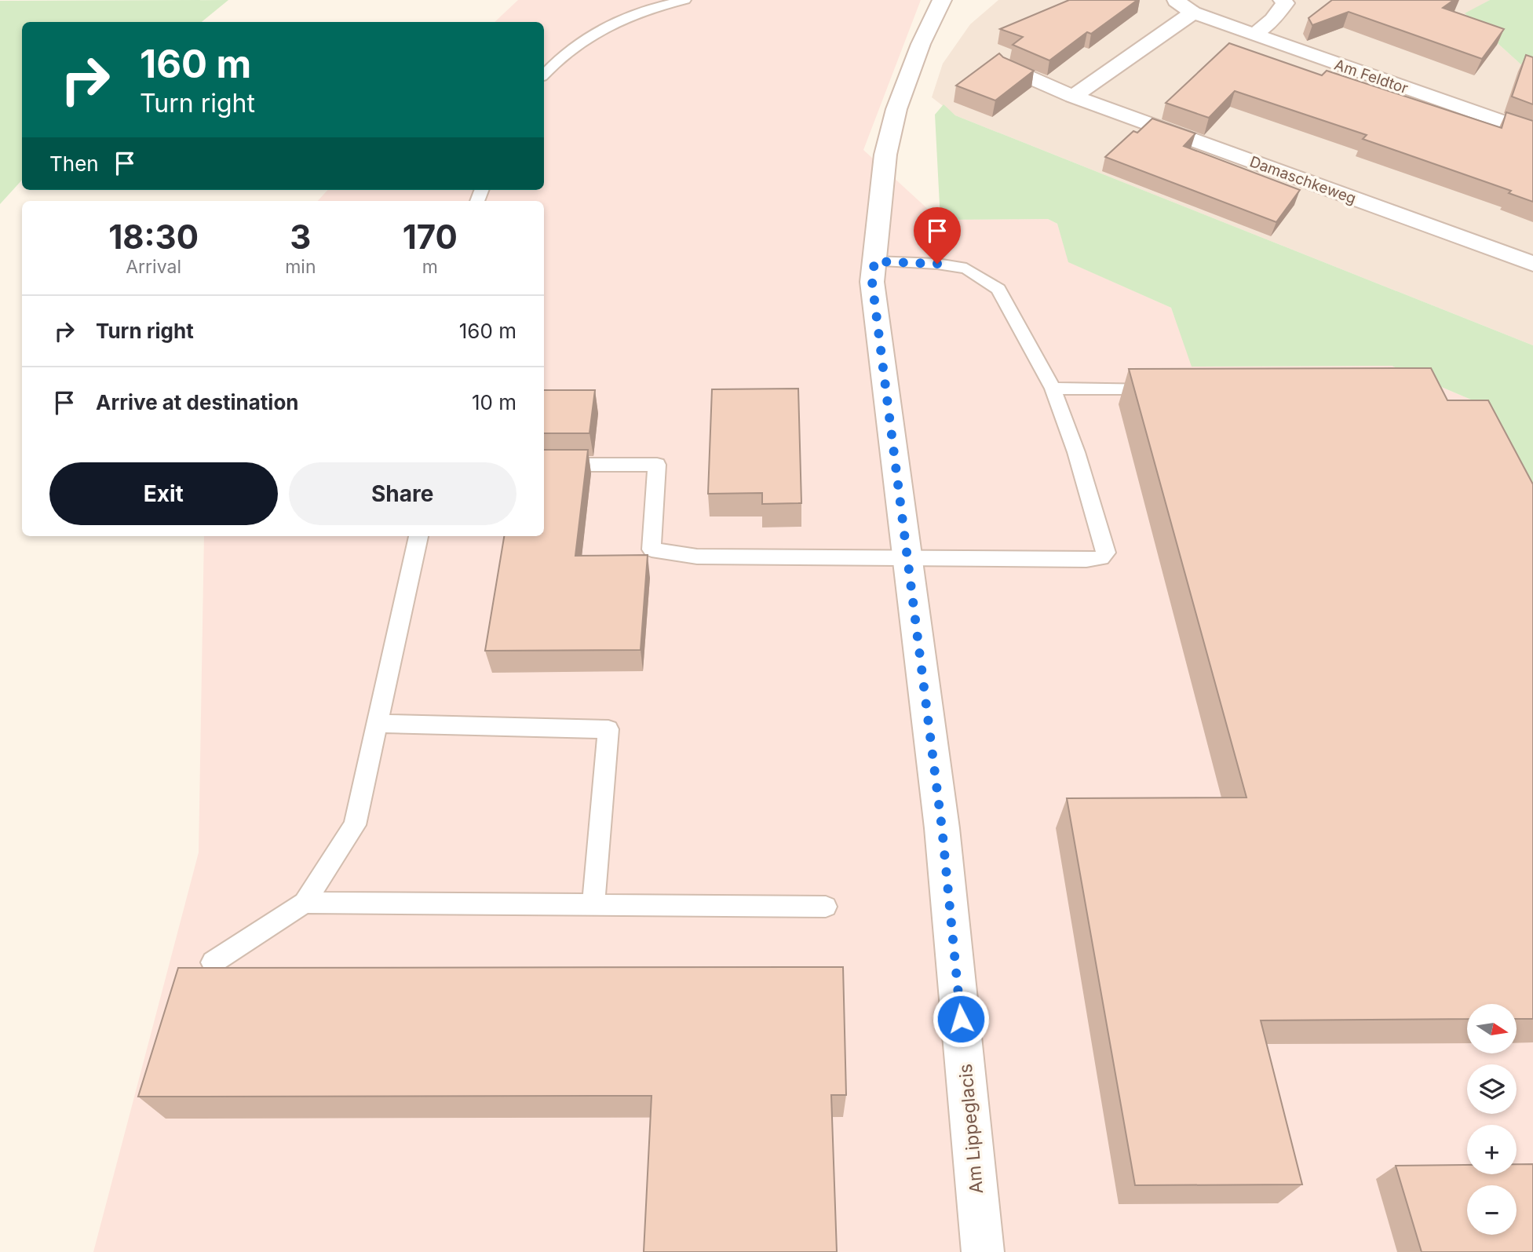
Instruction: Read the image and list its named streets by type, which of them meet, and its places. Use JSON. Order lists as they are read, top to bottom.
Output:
{
  "streets": {
    "street": ["Am Feldtor", "Damaschkeweg", "Am Lippeglacis"]
  },
  "north": "right",
  "page": {
    "turn": ["160 m", "Turn right"],
    "then": "Then",
    "eta": [
      "18:30",
      "Arrival",
      "3",
      "min",
      "170",
      "m"
    ],
    "list": [
      {
        "name": "Turn right",
        "value": "160 m"
      },
      {
        "name": "Arrive at destination",
        "value": "10 m"
      }
    ],
    "buttons": ["Exit", "Share"],
    "map_buttons": ["+", "−"]
  }
}
